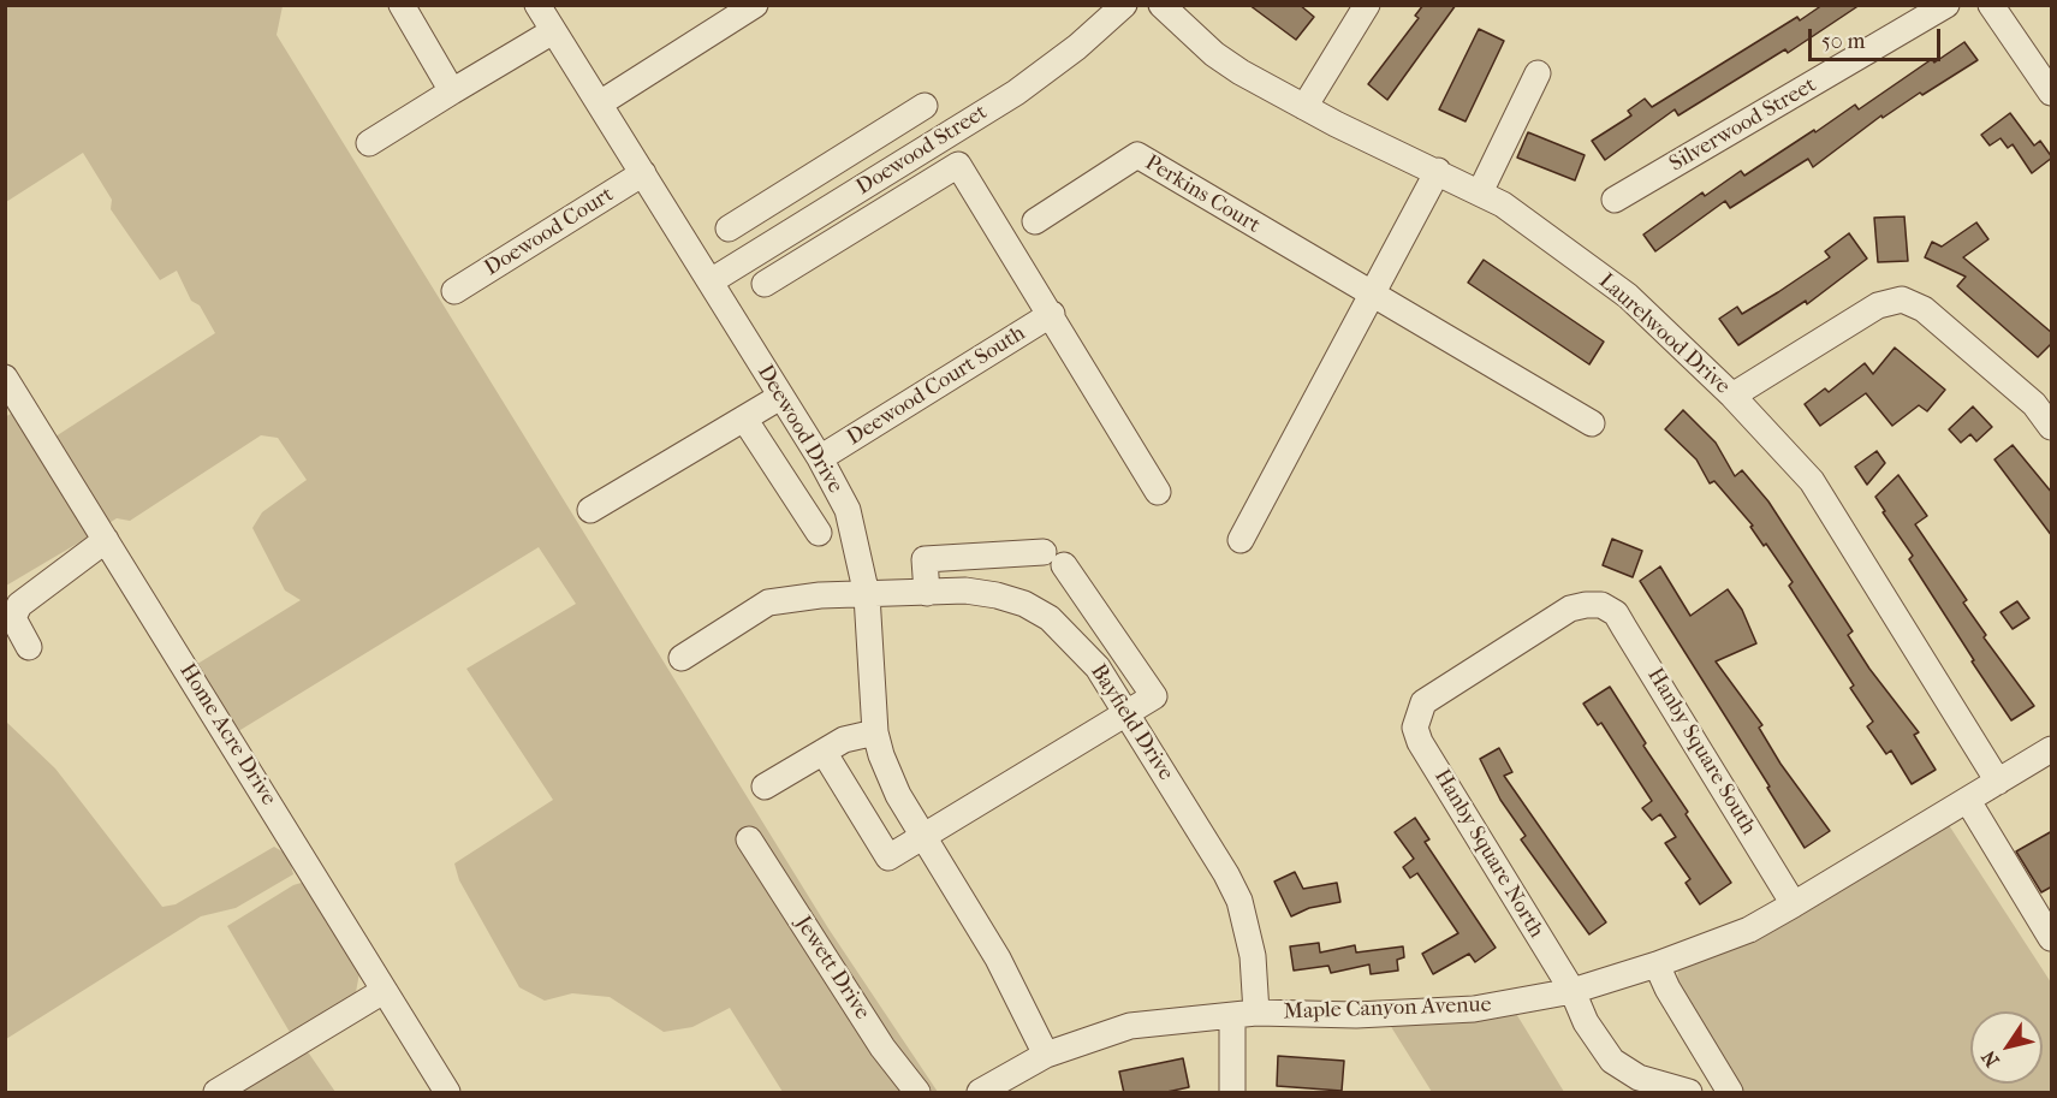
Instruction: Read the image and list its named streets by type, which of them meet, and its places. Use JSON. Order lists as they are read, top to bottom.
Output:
{
  "streets": {
    "street": [
      "Silverwood Street",
      "Doewood Street",
      "Perkins Court",
      "Doewood Court",
      "Laurelwood Drive",
      "Deewood Court South",
      "Deewood Drive",
      "Bayfield Drive",
      "Home Acre Drive",
      "Hanby Square South",
      "Hanby Square North",
      "Jewett Drive",
      "Maple Canyon Avenue"
    ]
  },
  "crossings": [
    ["Doewood Street", "Deewood Drive"],
    ["Doewood Court", "Deewood Drive"],
    ["Laurelwood Drive", "Maple Canyon Avenue"],
    ["Deewood Court South", "Deewood Drive"],
    ["Deewood Drive", "Bayfield Drive"],
    ["Deewood Drive", "Maple Canyon Avenue"],
    ["Bayfield Drive", "Maple Canyon Avenue"],
    ["Hanby Square South", "Hanby Square North"],
    ["Hanby Square South", "Maple Canyon Avenue"],
    ["Hanby Square North", "Maple Canyon Avenue"]
  ],
  "scale_bar": "50 m",
  "north": "bottom left"
}
